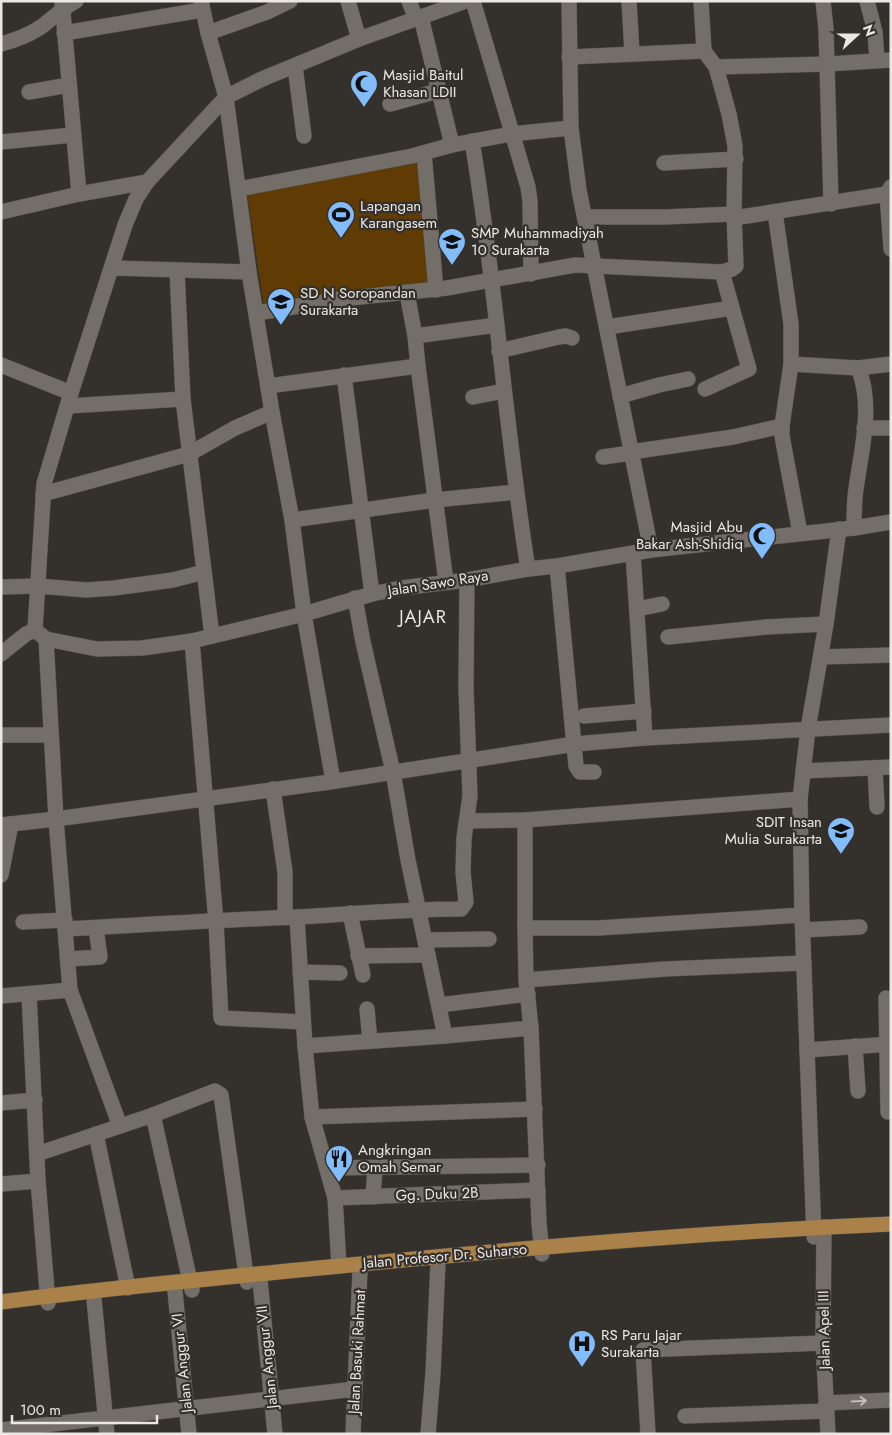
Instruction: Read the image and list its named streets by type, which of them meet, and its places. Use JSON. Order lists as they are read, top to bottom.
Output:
{
  "streets": {
    "main road": ["Jalan Profesor Dr. Suharso"],
    "street": [
      "Jalan Sawo Raya",
      "Gg. Duku 2B",
      "Jalan Apel III",
      "Jalan Basuki Rahmat",
      "Jalan Anggur VII",
      "Jalan Anggur VI"
    ]
  },
  "crossings": [
    ["Jalan Sawo Raya", "Jalan Apel III"],
    ["Jalan Profesor Dr. Suharso", "Jalan Apel III"],
    ["Jalan Profesor Dr. Suharso", "Jalan Basuki Rahmat"],
    ["Jalan Profesor Dr. Suharso", "Jalan Anggur VII"],
    ["Jalan Profesor Dr. Suharso", "Jalan Anggur VI"]
  ],
  "districts": ["JAJAR"],
  "places": {
    "mosque": ["Masjid Baitul Khasan LDII", "Masjid Abu Bakar Ash-Shidiq"],
    "sports": ["Lapangan Karangasem"],
    "school or university": ["SMP Muhammadiyah 10 Surakarta", "SD N Soropandan Surakarta", "SDIT Insan Mulia Surakarta"],
    "restaurant": ["Angkringan Omah Semar"],
    "hospital": ["RS Paru Jajar Surakarta"]
  },
  "scale_bar": "100 m",
  "north": "right"
}
